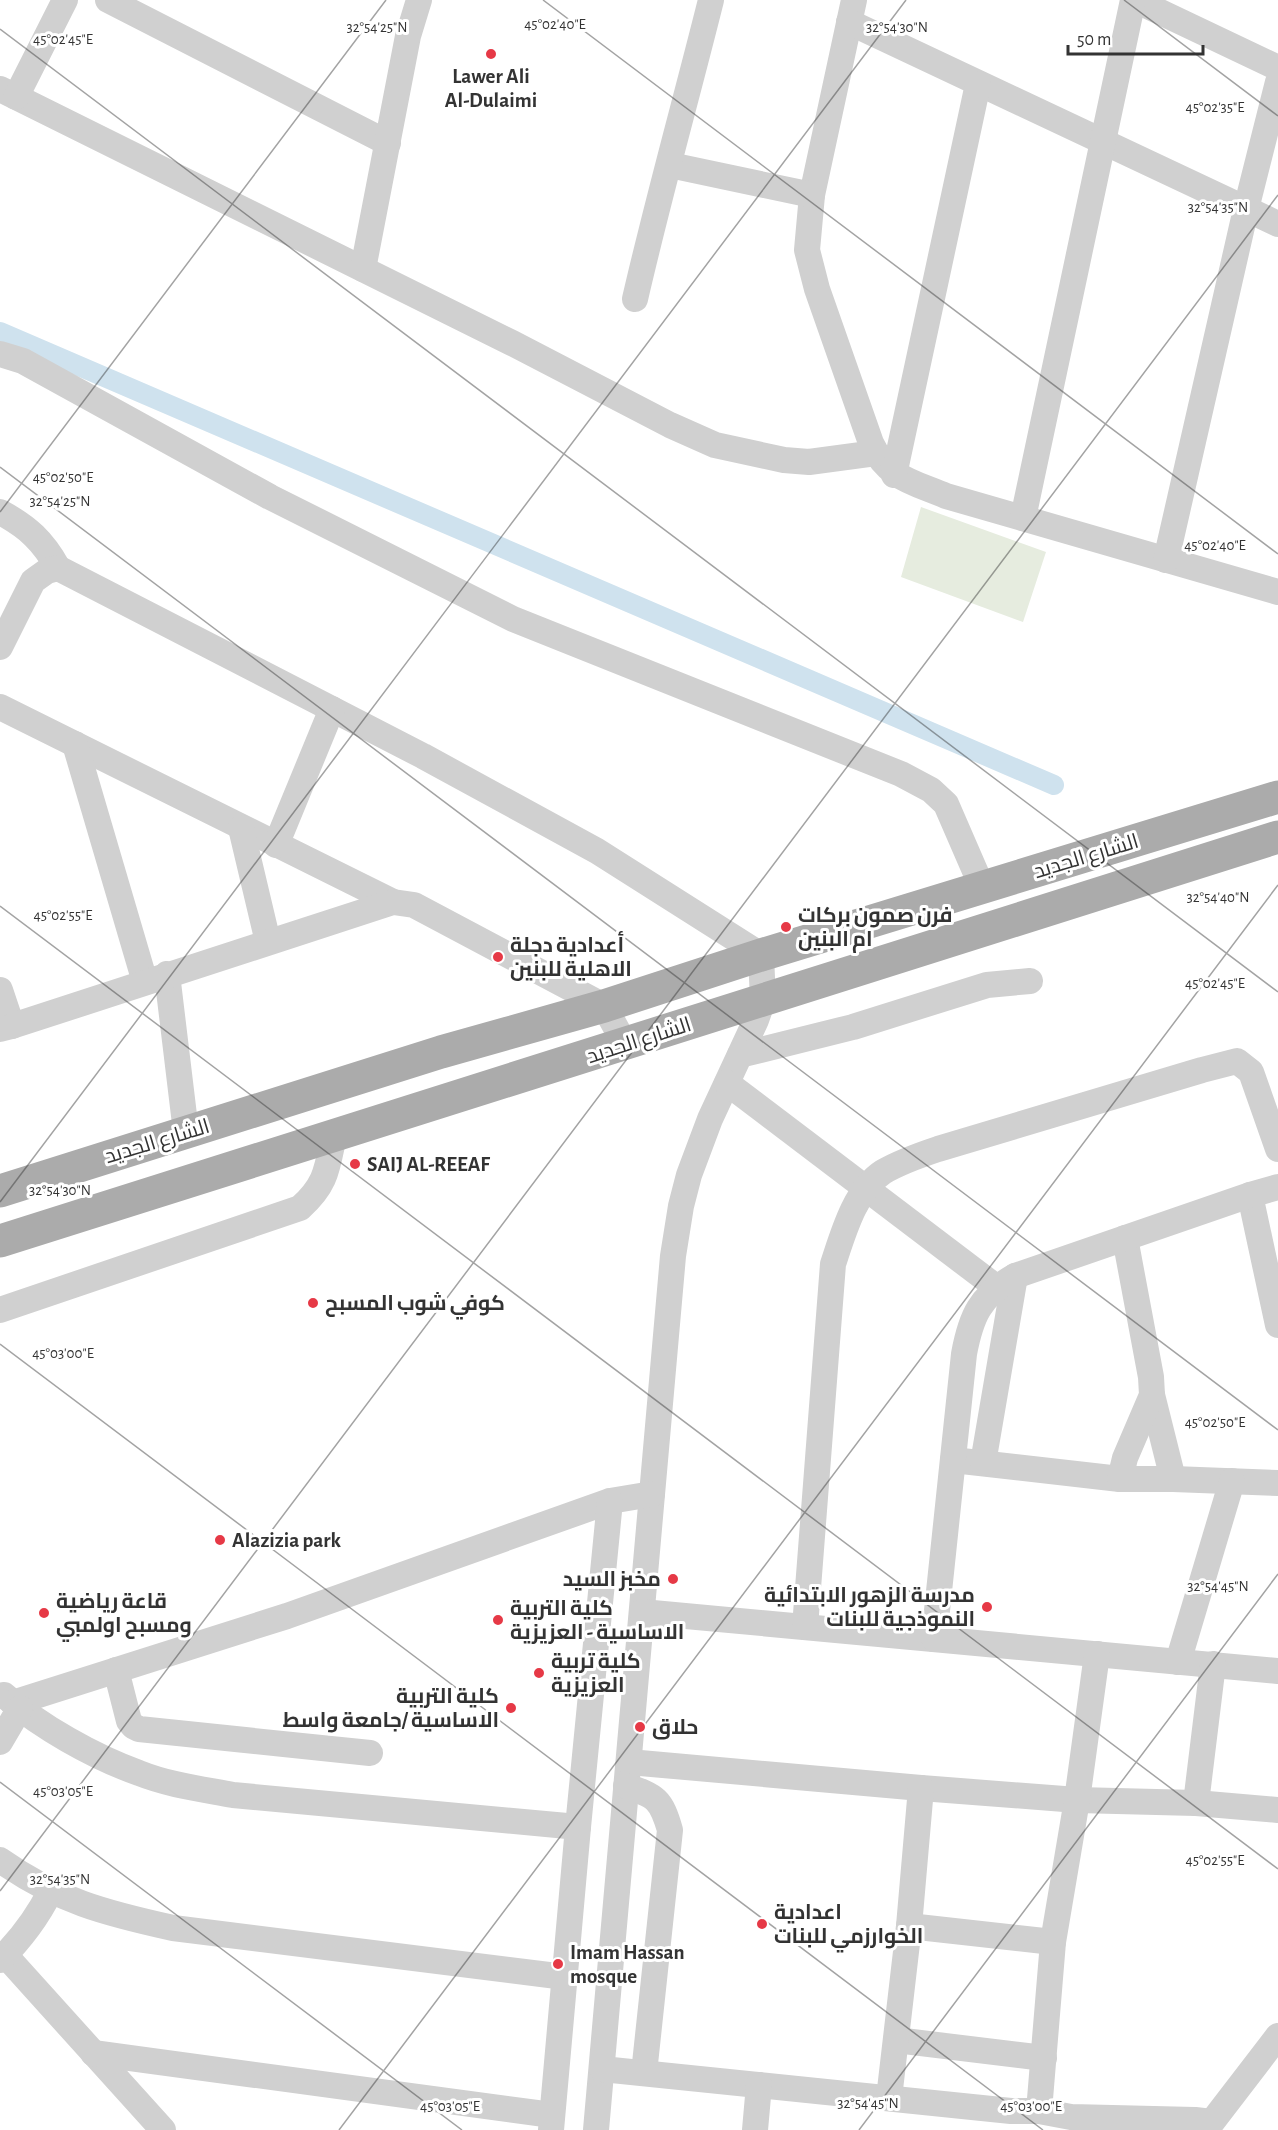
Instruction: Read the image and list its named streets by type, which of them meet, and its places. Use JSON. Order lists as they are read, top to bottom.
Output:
{
  "streets": {
    "main road": ["الشارع الجديد"]
  },
  "places": [
    "Lawer Ali Al-Dulaimi",
    "فرن صمون بركات ام البنين",
    "أعدادية دجلة الاهلية للبنين",
    "SAIJ AL-REEAF",
    "كوفي شوب المسبح",
    "Alazizia park",
    "مخبز السيد",
    "مدرسة الزهور الابتدائية النموذجية للبنات",
    "قاعة رياضية ومسبح اولمبي",
    "كلية التربية الاساسية - العزيزية",
    "كلية تربية العزيزية",
    "كلية التربية الاساسية /جامعة واسط",
    "حلاق",
    "اعدادية الخوارزمي للبنات",
    "Imam Hassan mosque"
  ],
  "scale_bar": "50 m",
  "coordinates": [
    "45°02'40\"E",
    "32°54'25\"N",
    "32°54'30\"N",
    "45°02'45\"E",
    "45°02'35\"E",
    "32°54'35\"N",
    "45°02'50\"E",
    "32°54'40\"N",
    "45°02'55\"E",
    "45°03'00\"E",
    "32°54'45\"N",
    "45°03'05\"E"
  ]
}
